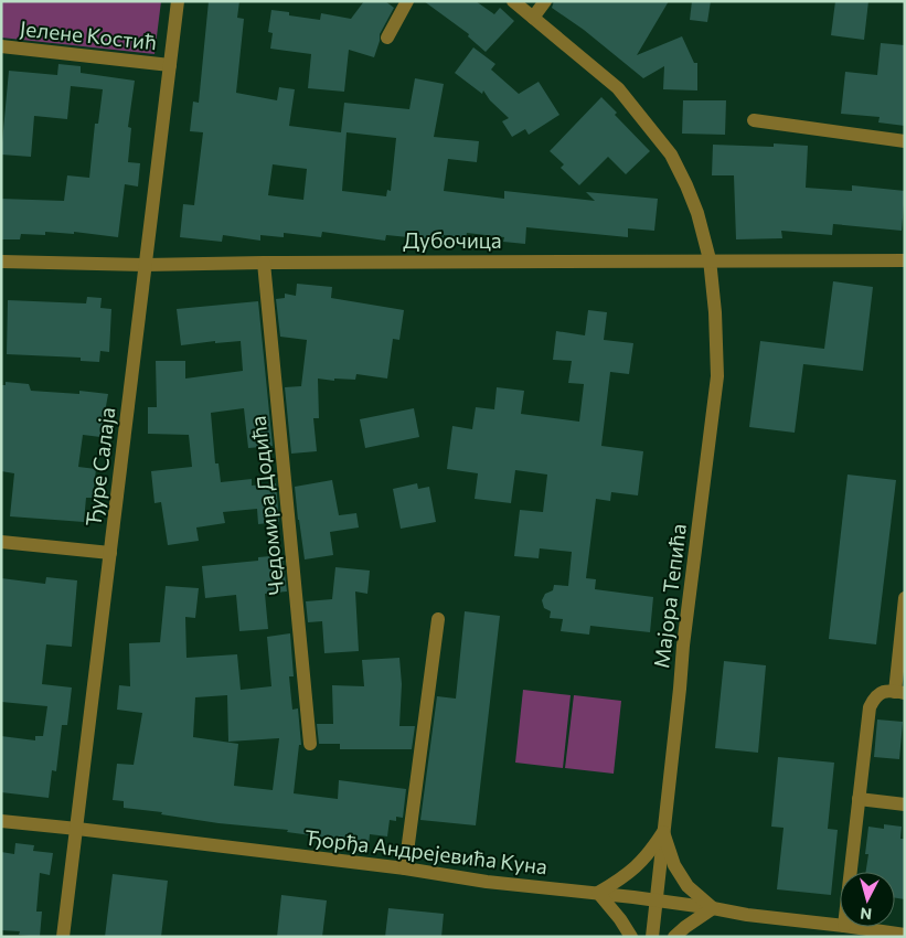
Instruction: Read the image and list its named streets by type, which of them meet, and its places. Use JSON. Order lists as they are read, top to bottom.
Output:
{
  "streets": {
    "street": [
      "Јелене Костић",
      "Дубочица",
      "Ђуре Салаја",
      "Чедомира Додића",
      "Мајора Тепића",
      "Ђорђа Андрејевића Куна"
    ]
  },
  "crossings": [
    ["Јелене Костић", "Ђуре Салаја"],
    ["Дубочица", "Ђуре Салаја"],
    ["Дубочица", "Чедомира Додића"],
    ["Дубочица", "Мајора Тепића"],
    ["Ђуре Салаја", "Ђорђа Андрејевића Куна"],
    ["Мајора Тепића", "Ђорђа Андрејевића Куна"]
  ],
  "north": "bottom"
}
